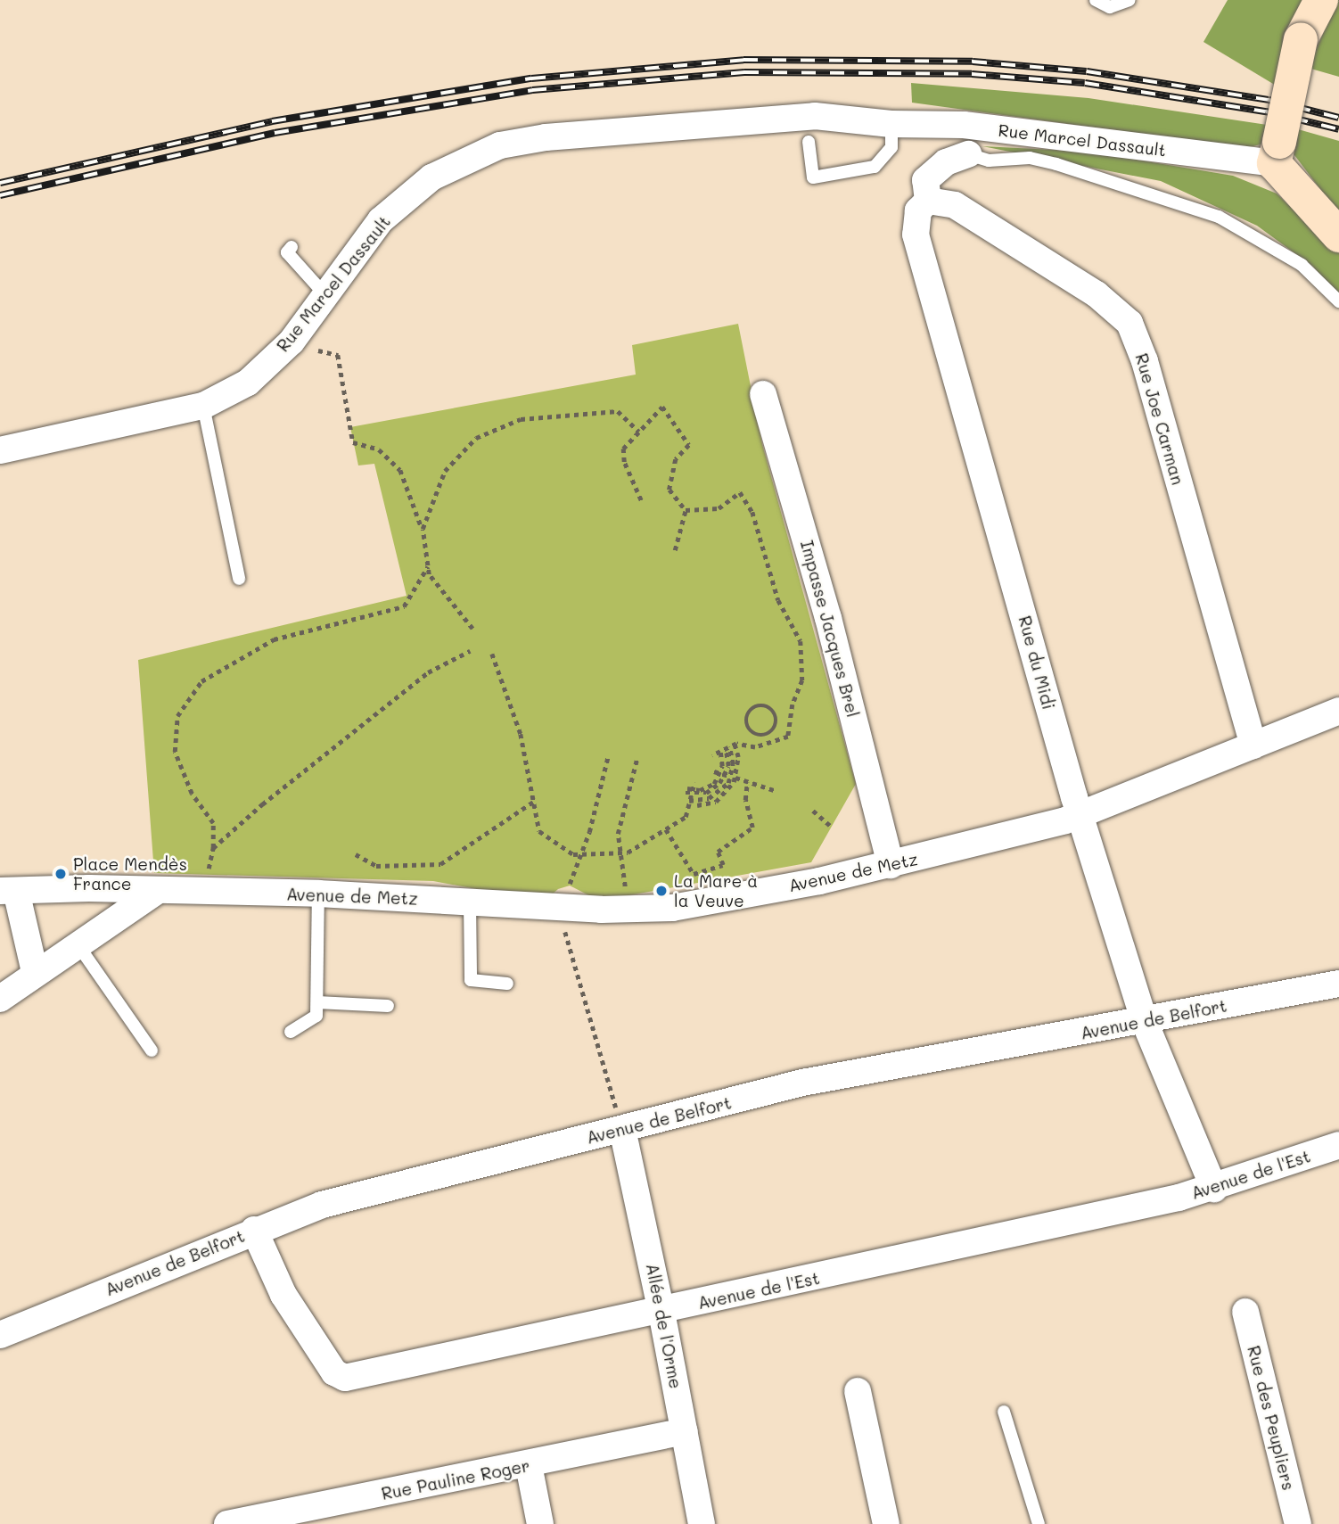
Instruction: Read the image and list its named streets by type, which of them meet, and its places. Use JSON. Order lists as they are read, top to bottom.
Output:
{
  "streets": {
    "street": [
      "Rue Marcel Dassault",
      "Rue Joe Carman",
      "Impasse Jacques Brel",
      "Rue du Midi",
      "Avenue de Metz",
      "Avenue de Belfort",
      "Avenue de l'Est",
      "Allée de l'Orme",
      "Rue des Peupliers",
      "Rue Pauline Roger"
    ]
  },
  "crossings": [
    ["Rue Joe Carman", "Rue du Midi"],
    ["Rue Joe Carman", "Avenue de Metz"],
    ["Impasse Jacques Brel", "Avenue de Metz"],
    ["Rue du Midi", "Avenue de Metz"],
    ["Rue du Midi", "Avenue de Belfort"],
    ["Rue du Midi", "Avenue de l'Est"],
    ["Avenue de Belfort", "Avenue de l'Est"],
    ["Avenue de Belfort", "Allée de l'Orme"],
    ["Avenue de l'Est", "Allée de l'Orme"],
    ["Allée de l'Orme", "Rue Pauline Roger"]
  ],
  "places": ["Place Mendès France", "La Mare à la Veuve"]
}
